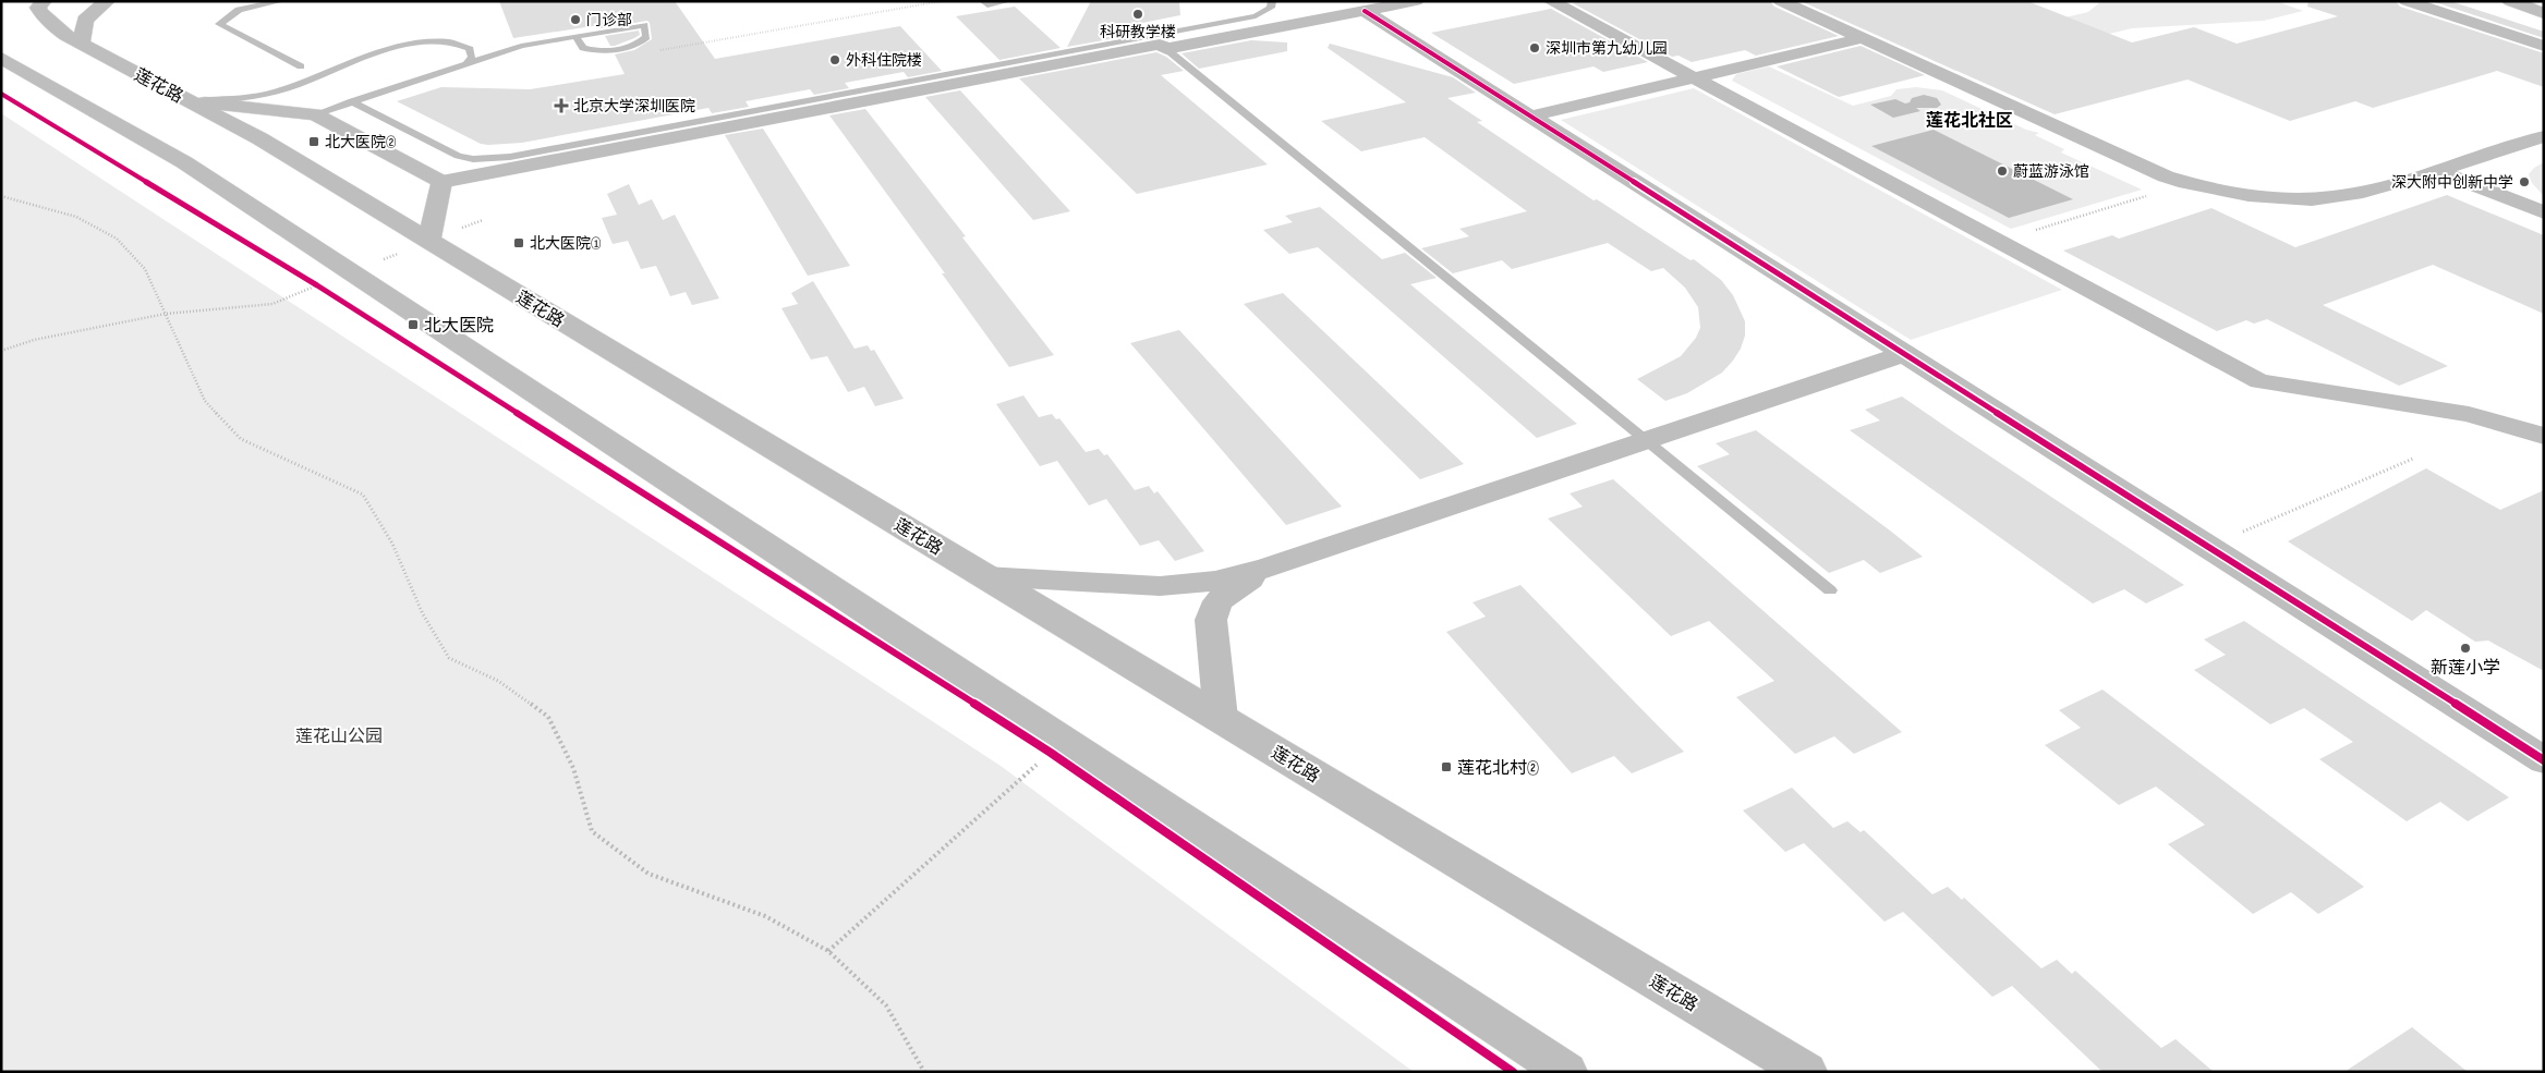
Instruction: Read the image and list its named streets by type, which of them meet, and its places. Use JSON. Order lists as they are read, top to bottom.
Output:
{
  "streets": {
    "street": ["莲花路"]
  },
  "districts": ["莲花北社区"],
  "parks": ["莲花山公园"],
  "places": {
    "other": [
      "科研教学楼",
      "门诊部",
      "深圳市第九幼儿园",
      "外科住院楼",
      "蔚蓝游泳馆",
      "深大附中创新中学",
      "新莲小学"
    ],
    "health": ["北京大学深圳医院"],
    "transit": [
      "北大医院②",
      "北大医院①",
      "北大医院",
      "莲花北村②"
    ]
  }
}
